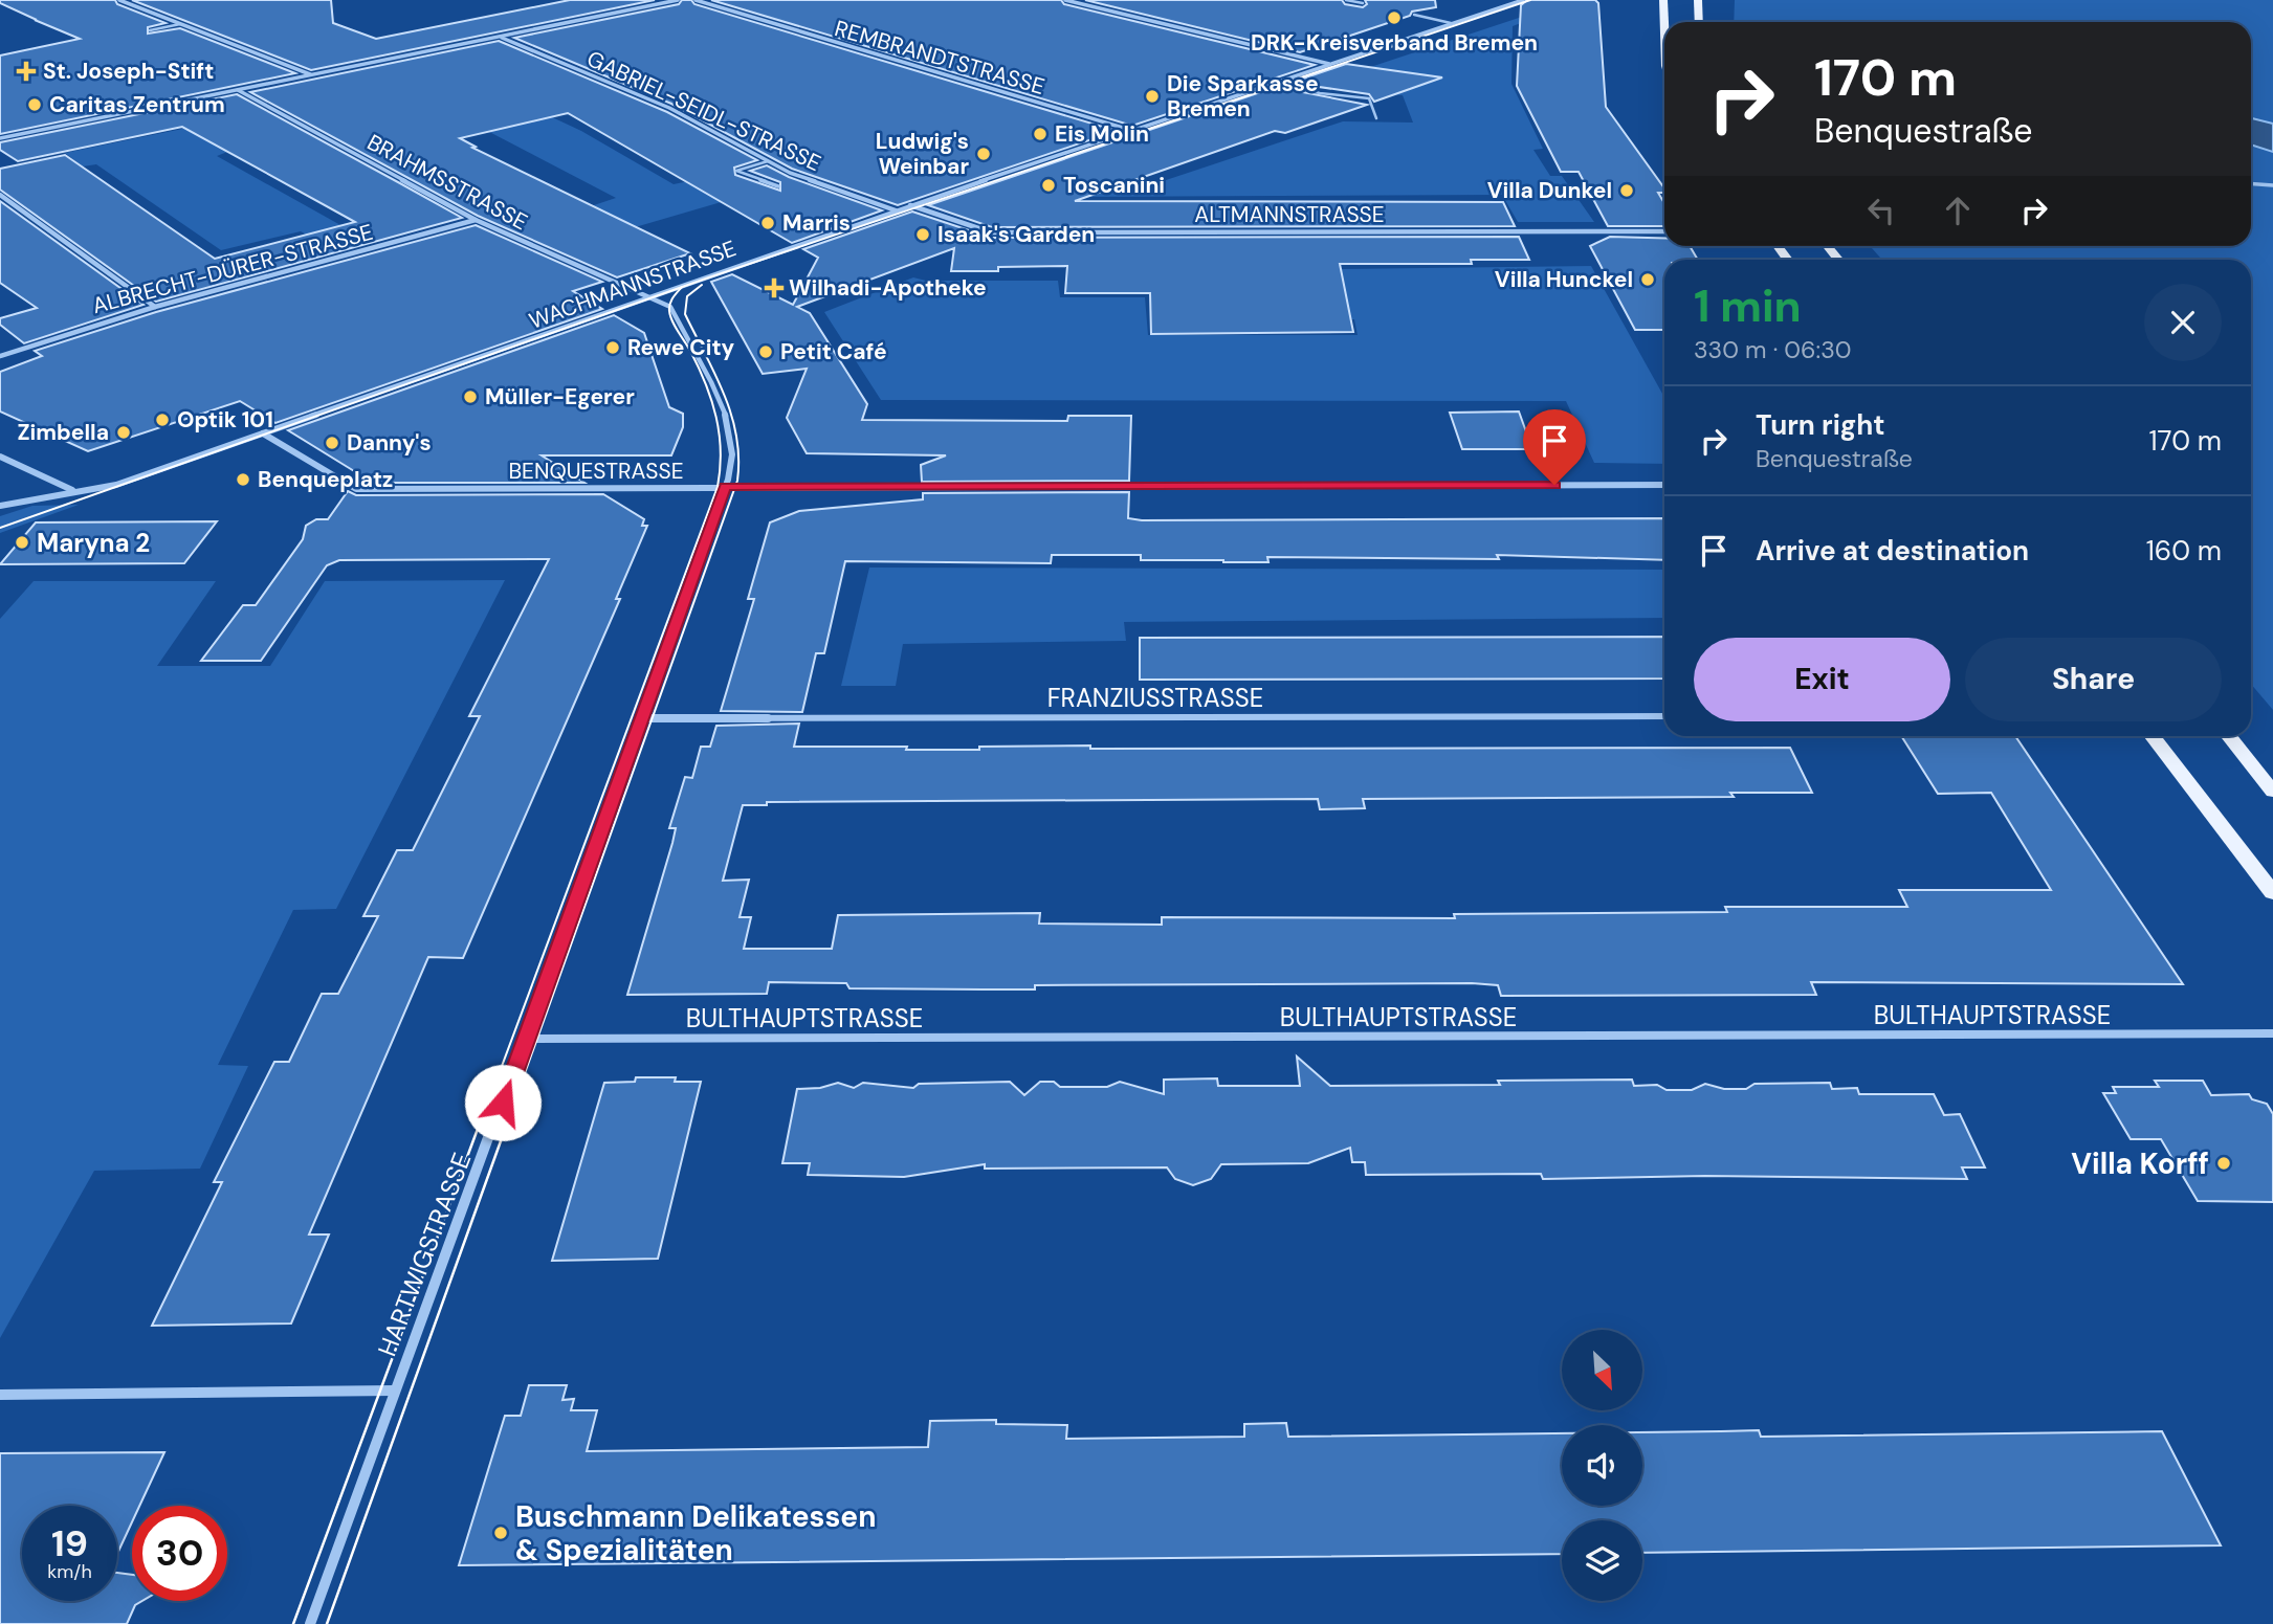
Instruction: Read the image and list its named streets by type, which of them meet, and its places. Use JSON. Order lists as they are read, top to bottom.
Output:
{
  "streets": {
    "street": [
      "REMBRANDTSTRASSE",
      "GABRIEL-SEIDL-STRASSE",
      "BRAHMSSTRASSE",
      "ALTMANNSTRASSE",
      "ALBRECHT-DÜRER-STRASSE",
      "WACHMANNSTRASSE",
      "BENQUESTRASSE",
      "FRANZIUSSTRASSE",
      "BULTHAUPTSTRASSE",
      "HARTWIGSTRASSE"
    ]
  },
  "crossings": [
    ["REMBRANDTSTRASSE", "WACHMANNSTRASSE"],
    ["GABRIEL-SEIDL-STRASSE", "WACHMANNSTRASSE"],
    ["BRAHMSSTRASSE", "ALBRECHT-DÜRER-STRASSE"],
    ["BRAHMSSTRASSE", "WACHMANNSTRASSE"],
    ["BRAHMSSTRASSE", "HARTWIGSTRASSE"],
    ["ALTMANNSTRASSE", "WACHMANNSTRASSE"],
    ["WACHMANNSTRASSE", "BENQUESTRASSE"],
    ["WACHMANNSTRASSE", "HARTWIGSTRASSE"],
    ["BENQUESTRASSE", "HARTWIGSTRASSE"],
    ["FRANZIUSSTRASSE", "HARTWIGSTRASSE"],
    ["BULTHAUPTSTRASSE", "HARTWIGSTRASSE"]
  ],
  "places": {
    "other": [
      "DRK-Kreisverband Bremen",
      "Die Sparkasse Bremen",
      "Caritas Zentrum",
      "Eis Molin",
      "Ludwig's Weinbar",
      "Toscanini",
      "Villa Dunkel",
      "Marris",
      "Isaak's Garden",
      "Villa Hunckel",
      "Rewe City",
      "Petit Café",
      "Müller-Egerer",
      "Optik 101",
      "Zimbella",
      "Danny's",
      "Benqueplatz",
      "Maryna 2",
      "Villa Korff",
      "Buschmann Delikatessen & Spezialitäten"
    ],
    "health": ["St. Joseph-Stift", "Wilhadi-Apotheke"]
  },
  "north": "bottom right",
  "page": {
    "turn": ["170 m", "Benquestraße"],
    "heading": ["1 min", "330 m · 06:30"],
    "list": [
      {
        "name": "Turn right",
        "note": "Benquestraße",
        "value": "170 m"
      },
      {
        "name": "Arrive at destination",
        "value": "160 m"
      }
    ],
    "buttons": ["Exit", "Share"],
    "speed": "19 km/h",
    "limit": "30"
  }
}
